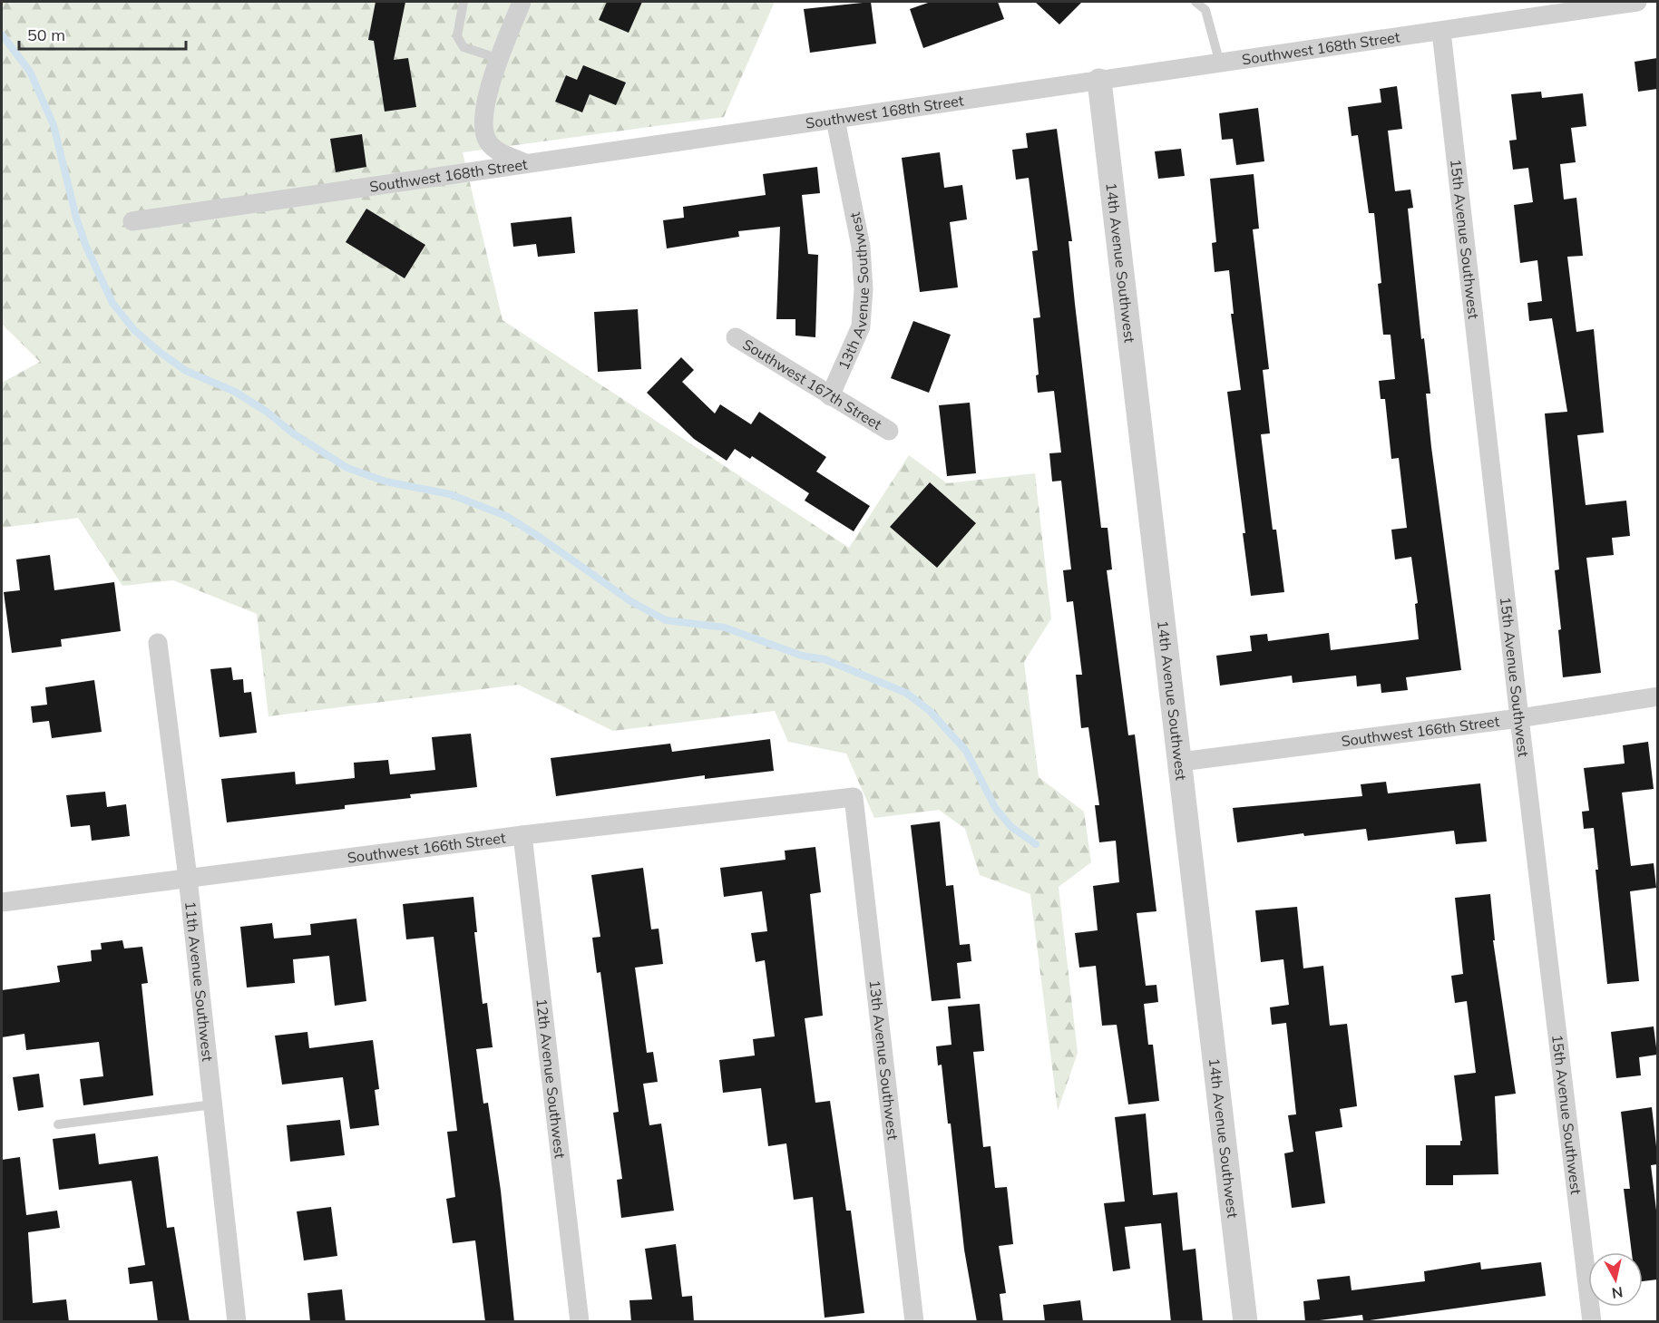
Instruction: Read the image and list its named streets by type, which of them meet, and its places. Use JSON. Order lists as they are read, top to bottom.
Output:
{
  "streets": {
    "street": [
      "Southwest 168th Street",
      "15th Avenue Southwest",
      "14th Avenue Southwest",
      "13th Avenue Southwest",
      "Southwest 167th Street",
      "Southwest 166th Street",
      "11th Avenue Southwest",
      "12th Avenue Southwest"
    ]
  },
  "crossings": [
    ["Southwest 168th Street", "15th Avenue Southwest"],
    ["Southwest 168th Street", "14th Avenue Southwest"],
    ["Southwest 168th Street", "13th Avenue Southwest"],
    ["15th Avenue Southwest", "Southwest 166th Street"],
    ["14th Avenue Southwest", "Southwest 166th Street"],
    ["13th Avenue Southwest", "Southwest 167th Street"],
    ["13th Avenue Southwest", "Southwest 166th Street"],
    ["Southwest 166th Street", "11th Avenue Southwest"],
    ["Southwest 166th Street", "12th Avenue Southwest"]
  ],
  "scale_bar": "50 m",
  "north": "bottom"
}
